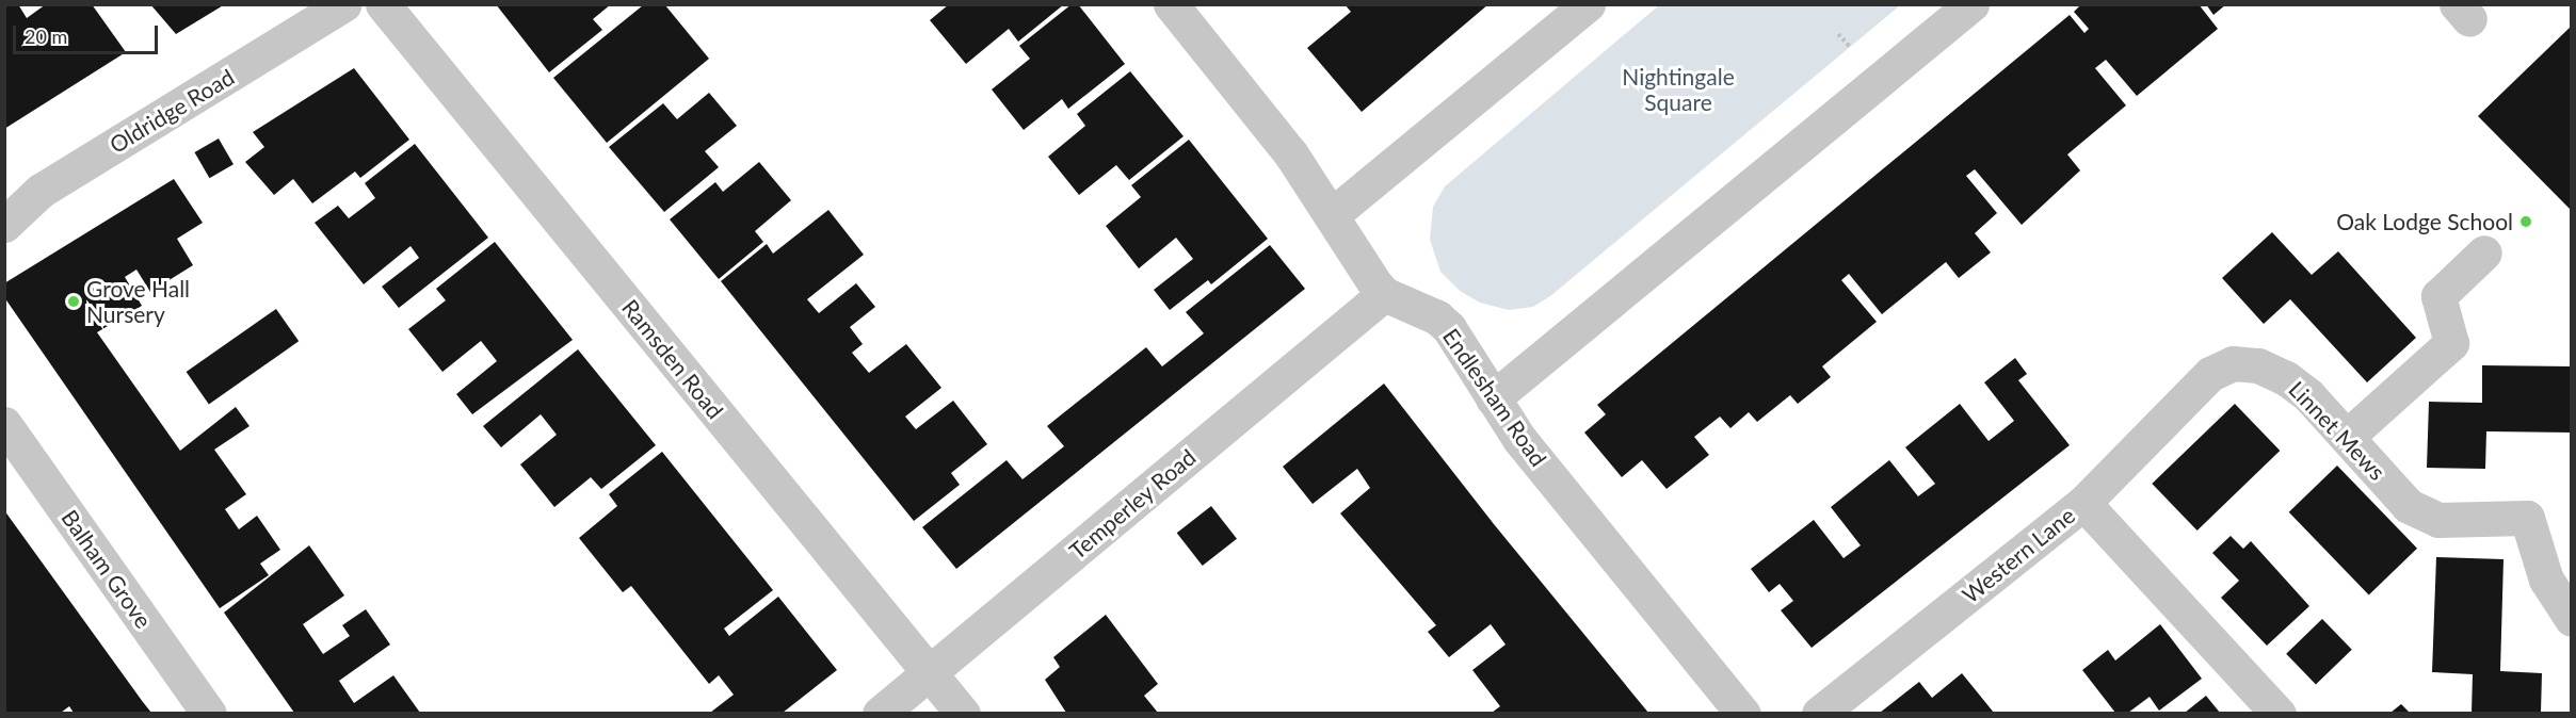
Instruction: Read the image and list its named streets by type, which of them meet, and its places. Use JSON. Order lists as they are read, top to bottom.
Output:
{
  "streets": {
    "street": [
      "Oldridge Road",
      "Ramsden Road",
      "Endlesham Road",
      "Linnet Mews",
      "Temperley Road",
      "Western Lane",
      "Balham Grove"
    ]
  },
  "crossings": [
    ["Ramsden Road", "Temperley Road"],
    ["Endlesham Road", "Temperley Road"],
    ["Linnet Mews", "Western Lane"]
  ],
  "parks": ["Nightingale Square"],
  "places": ["Oak Lodge School", "Grove Hall Nursery"],
  "scale_bar": "20 m"
}
